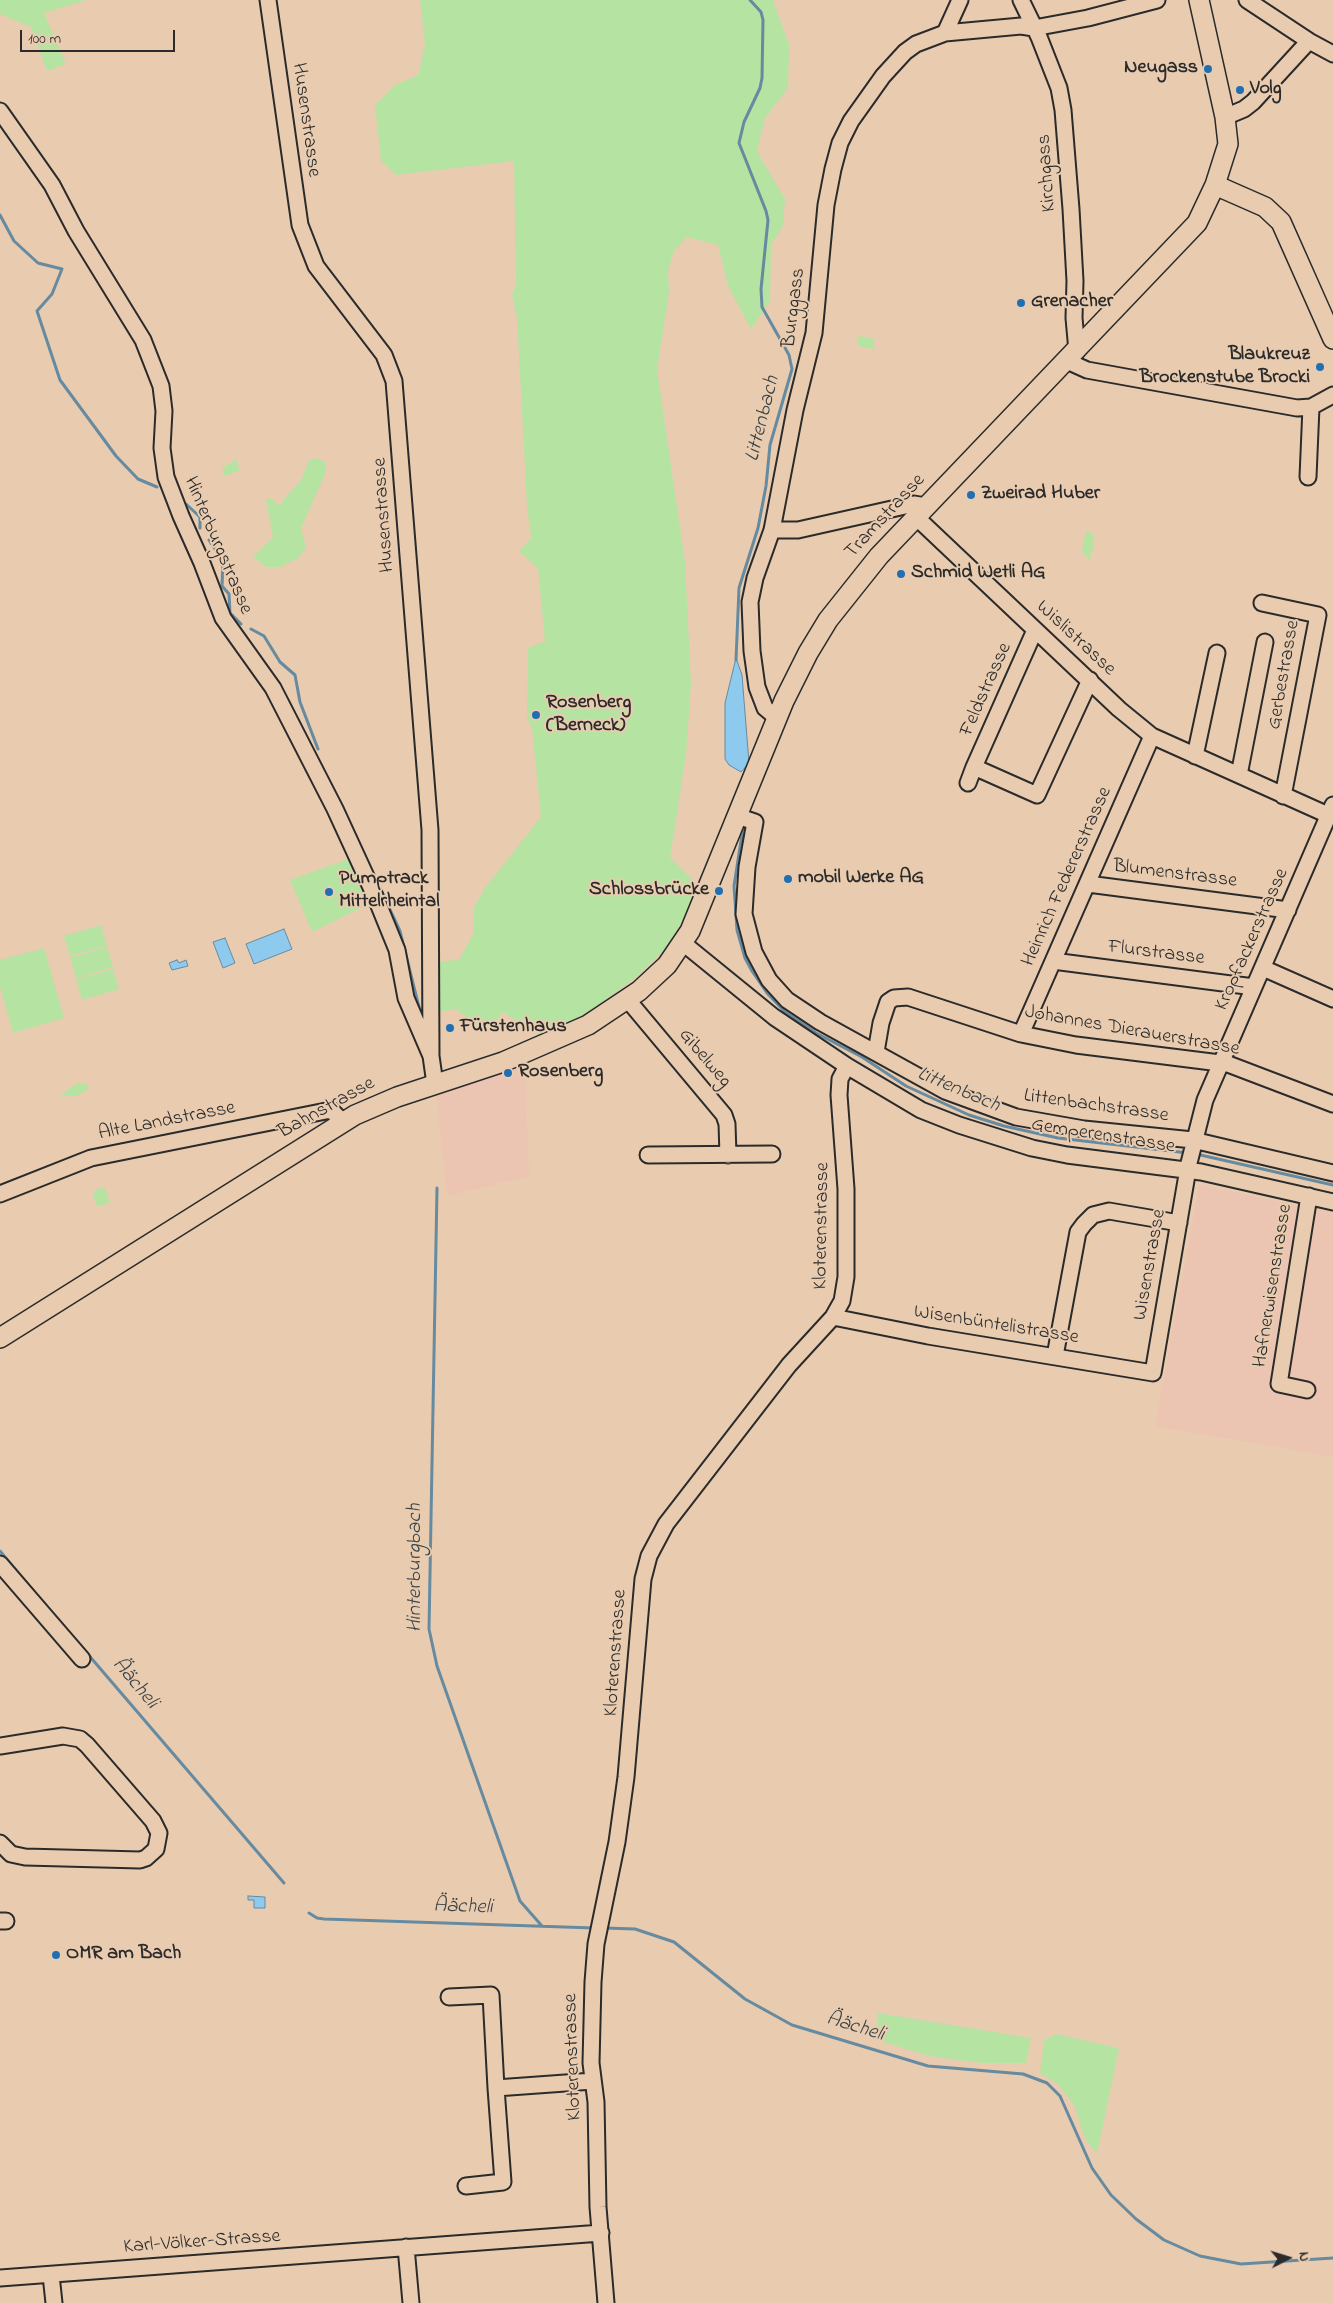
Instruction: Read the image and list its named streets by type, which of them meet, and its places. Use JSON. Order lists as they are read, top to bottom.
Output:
{
  "streets": {
    "main road": ["Tramstrasse", "Bahnstrasse"],
    "street": [
      "Husenstrasse",
      "Kirchgass",
      "Burggass",
      "Hinterburgstrasse",
      "Wislistrasse",
      "Gerbestrasse",
      "Feldstrasse",
      "Blumenstrasse",
      "Heinrich Federerstrasse",
      "Kropfackerstrasse",
      "Flurstrasse",
      "Johannes Dierauerstrasse",
      "Gibelweg",
      "Littenbachstrasse",
      "Alte Landstrasse",
      "Gemperenstrasse",
      "Kloterenstrasse",
      "Wisenstrasse",
      "Hafnerwisenstrasse",
      "Wisenbüntelistrasse",
      "Karl-Völker-Strasse"
    ]
  },
  "crossings": [
    ["Husenstrasse", "Hinterburgstrasse"],
    ["Kirchgass", "Burggass"],
    ["Kirchgass", "Tramstrasse"],
    ["Burggass", "Tramstrasse"],
    ["Tramstrasse", "Wislistrasse"],
    ["Tramstrasse", "Littenbachstrasse"],
    ["Tramstrasse", "Bahnstrasse"],
    ["Tramstrasse", "Gemperenstrasse"],
    ["Hinterburgstrasse", "Bahnstrasse"],
    ["Wislistrasse", "Gerbestrasse"],
    ["Wislistrasse", "Feldstrasse"],
    ["Wislistrasse", "Heinrich Federerstrasse"],
    ["Wislistrasse", "Kropfackerstrasse"],
    ["Blumenstrasse", "Heinrich Federerstrasse"],
    ["Blumenstrasse", "Kropfackerstrasse"],
    ["Heinrich Federerstrasse", "Flurstrasse"],
    ["Heinrich Federerstrasse", "Johannes Dierauerstrasse"],
    ["Kropfackerstrasse", "Flurstrasse"],
    ["Kropfackerstrasse", "Johannes Dierauerstrasse"],
    ["Kropfackerstrasse", "Littenbachstrasse"],
    ["Kropfackerstrasse", "Wisenstrasse"],
    ["Johannes Dierauerstrasse", "Littenbachstrasse"],
    ["Gibelweg", "Bahnstrasse"],
    ["Littenbachstrasse", "Wisenstrasse"],
    ["Bahnstrasse", "Alte Landstrasse"],
    ["Bahnstrasse", "Gemperenstrasse"],
    ["Gemperenstrasse", "Kloterenstrasse"],
    ["Gemperenstrasse", "Wisenstrasse"],
    ["Gemperenstrasse", "Hafnerwisenstrasse"],
    ["Kloterenstrasse", "Wisenbüntelistrasse"],
    ["Kloterenstrasse", "Karl-Völker-Strasse"],
    ["Wisenstrasse", "Wisenbüntelistrasse"]
  ],
  "water": ["Littenbach", "Hinterburgbach", "Äächeli"],
  "places": [
    "Neugass",
    "Volg",
    "Grenacher",
    "Blaukreuz Brockenstube Brocki",
    "Zweirad Huber",
    "Schmid Wetli AG",
    "Rosenberg (Berneck)",
    "mobil Werke AG",
    "Schlossbrücke",
    "Pumptrack Mittelrheintal",
    "Fürstenhaus",
    "Rosenberg",
    "OMR am Bach"
  ],
  "scale_bar": "100 m",
  "north": "right"
}
